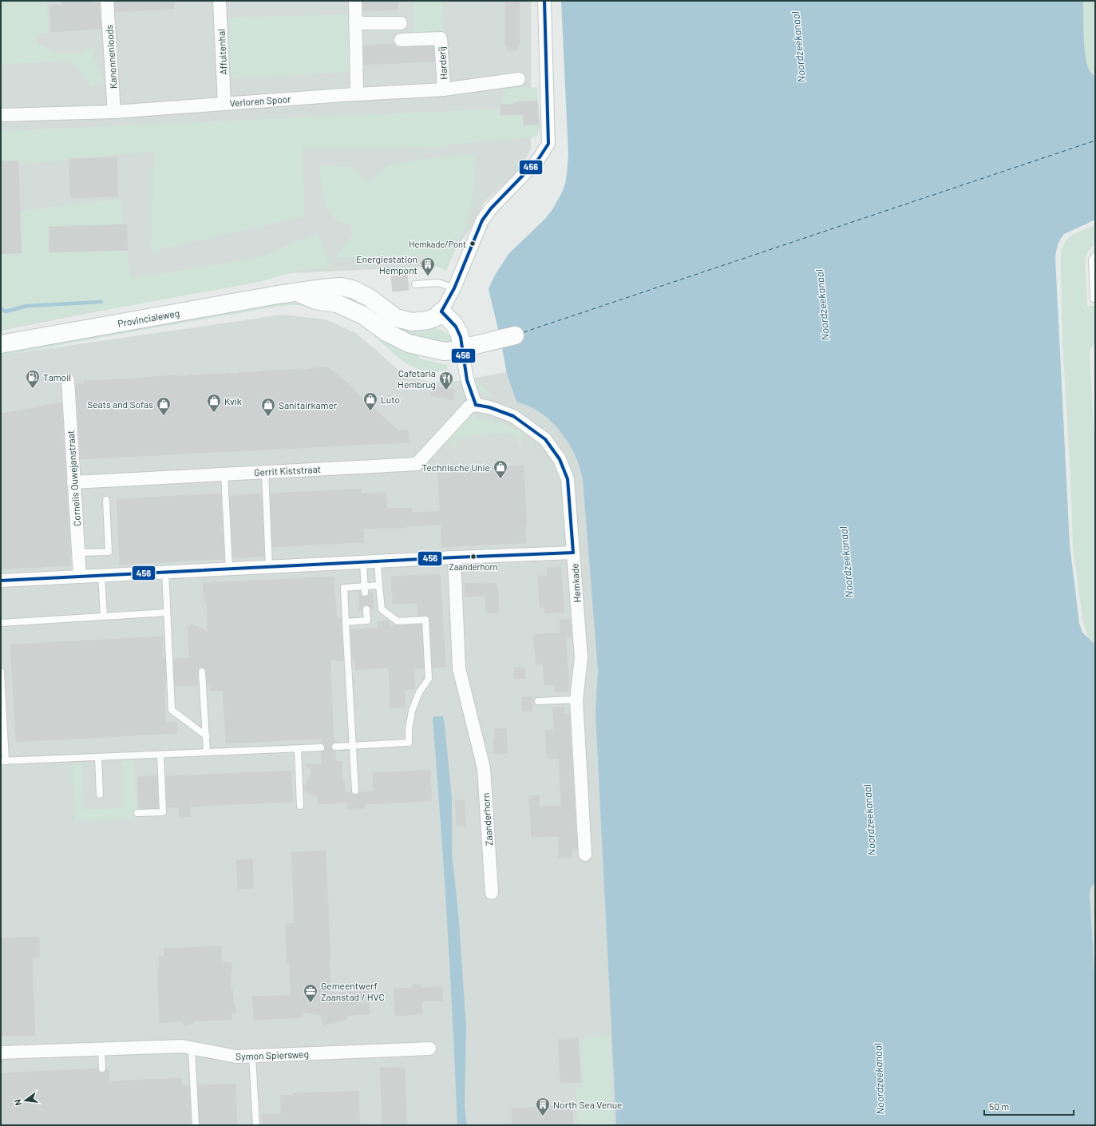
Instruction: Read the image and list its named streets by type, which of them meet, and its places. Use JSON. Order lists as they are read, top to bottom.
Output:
{
  "streets": {
    "main road": ["Provincialeweg"],
    "street": [
      "Affuitenhal",
      "Kanonnenloods",
      "Harderij",
      "Verloren Spoor",
      "Gerrit Kiststraat",
      "Cornelis Ouwejanstraat",
      "Hemkade",
      "Zaanderhorn",
      "Symon Spiersweg"
    ]
  },
  "crossings": [
    ["Affuitenhal", "Verloren Spoor"],
    ["Kanonnenloods", "Verloren Spoor"],
    ["Harderij", "Verloren Spoor"],
    ["Gerrit Kiststraat", "Cornelis Ouwejanstraat"],
    ["Gerrit Kiststraat", "Hemkade"]
  ],
  "water": ["Noordzeekanaal"],
  "places": {
    "other": ["Hemkade/Pont", "Zaanderhorn"],
    "building": ["Energiestation Hempont", "North Sea Venue"],
    "fuel station": ["Tamoil"],
    "restaurant": ["Cafetaria Hembrug"],
    "shop": [
      "Luto",
      "Kvik",
      "Seats and Sofas",
      "Sanitairkamer",
      "Technische Unie"
    ],
    "office": ["Gemeentwerf Zaanstad / HVC"]
  },
  "lines": ["transit line 456"],
  "scale_bar": "50 m",
  "north": "left"
}
